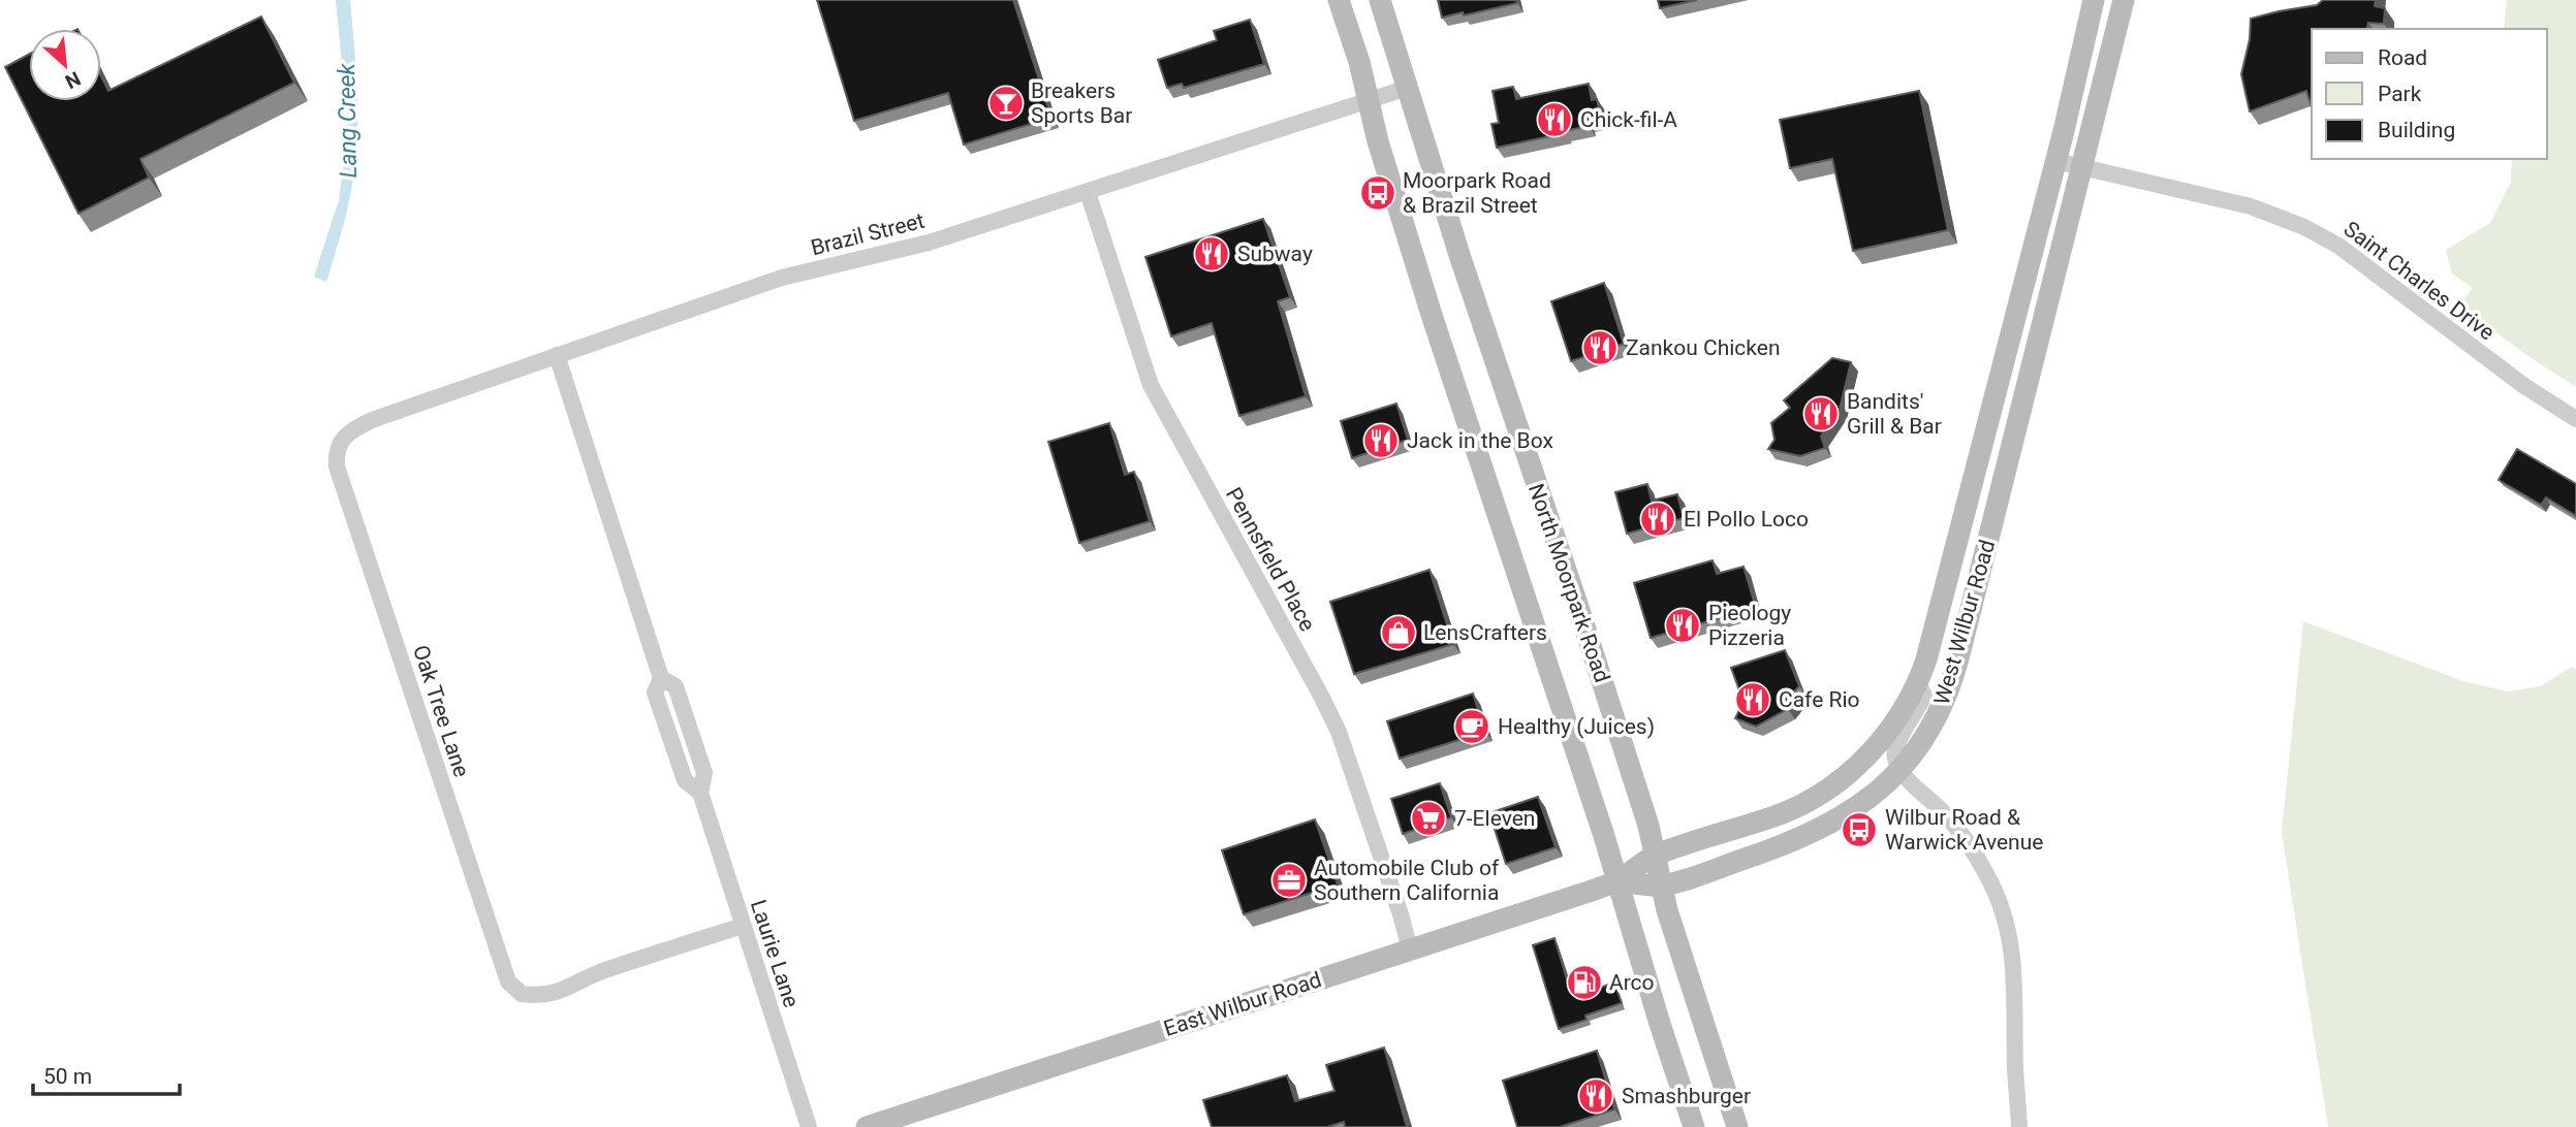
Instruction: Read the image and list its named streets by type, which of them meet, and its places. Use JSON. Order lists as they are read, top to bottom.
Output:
{
  "streets": {
    "street": [
      "Brazil Street",
      "Saint Charles Drive",
      "Pennsfield Place",
      "North Moorpark Road",
      "West Wilbur Road",
      "Oak Tree Lane",
      "Laurie Lane",
      "East Wilbur Road"
    ]
  },
  "crossings": [
    ["Brazil Street", "Pennsfield Place"],
    ["Brazil Street", "North Moorpark Road"],
    ["Brazil Street", "Oak Tree Lane"],
    ["Brazil Street", "Laurie Lane"],
    ["Saint Charles Drive", "West Wilbur Road"],
    ["Pennsfield Place", "East Wilbur Road"],
    ["North Moorpark Road", "West Wilbur Road"],
    ["West Wilbur Road", "East Wilbur Road"],
    ["Oak Tree Lane", "Laurie Lane"]
  ],
  "water": ["Lang Creek"],
  "places": {
    "bar": ["Breakers Sports Bar"],
    "restaurant": [
      "Chick-fil-A",
      "Subway",
      "Zankou Chicken",
      "Bandits' Grill & Bar",
      "Jack in the Box",
      "El Pollo Loco",
      "Pieology Pizzeria",
      "Cafe Rio",
      "Smashburger"
    ],
    "bus stop": ["Moorpark Road & Brazil Street", "Wilbur Road & Warwick Avenue"],
    "shop": ["LensCrafters"],
    "cafe": ["Healthy (Juices)"],
    "supermarket": ["7-Eleven"],
    "office": ["Automobile Club of Southern California"],
    "fuel station": ["Arco"]
  },
  "legend": ["Road", "Park", "Building"],
  "scale_bar": "50 m",
  "north": "bottom right"
}
